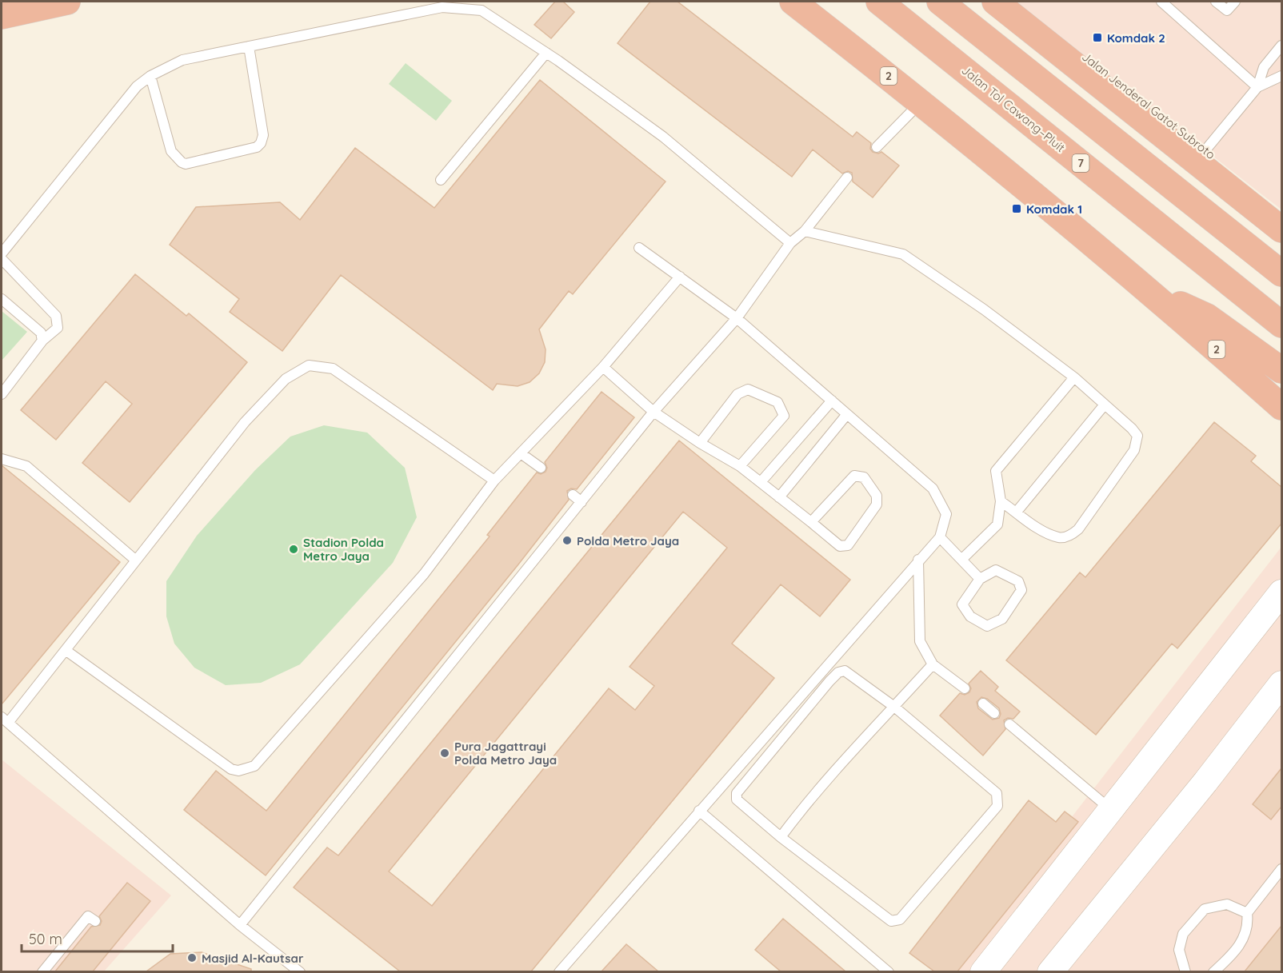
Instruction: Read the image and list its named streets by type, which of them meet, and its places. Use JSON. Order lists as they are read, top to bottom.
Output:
{
  "streets": {
    "highway": [
      "2",
      "Jalan Jenderal Gatot Subroto",
      "Jalan Tol Cawang–Pluit",
      "7"
    ]
  },
  "places": {
    "transit": ["Komdak 2", "Komdak 1"],
    "other": [
      "Polda Metro Jaya",
      "Stadion Polda Metro Jaya",
      "Pura Jagattrayi Polda Metro Jaya",
      "Masjid Al-Kautsar"
    ]
  },
  "scale_bar": "50 m"
}
